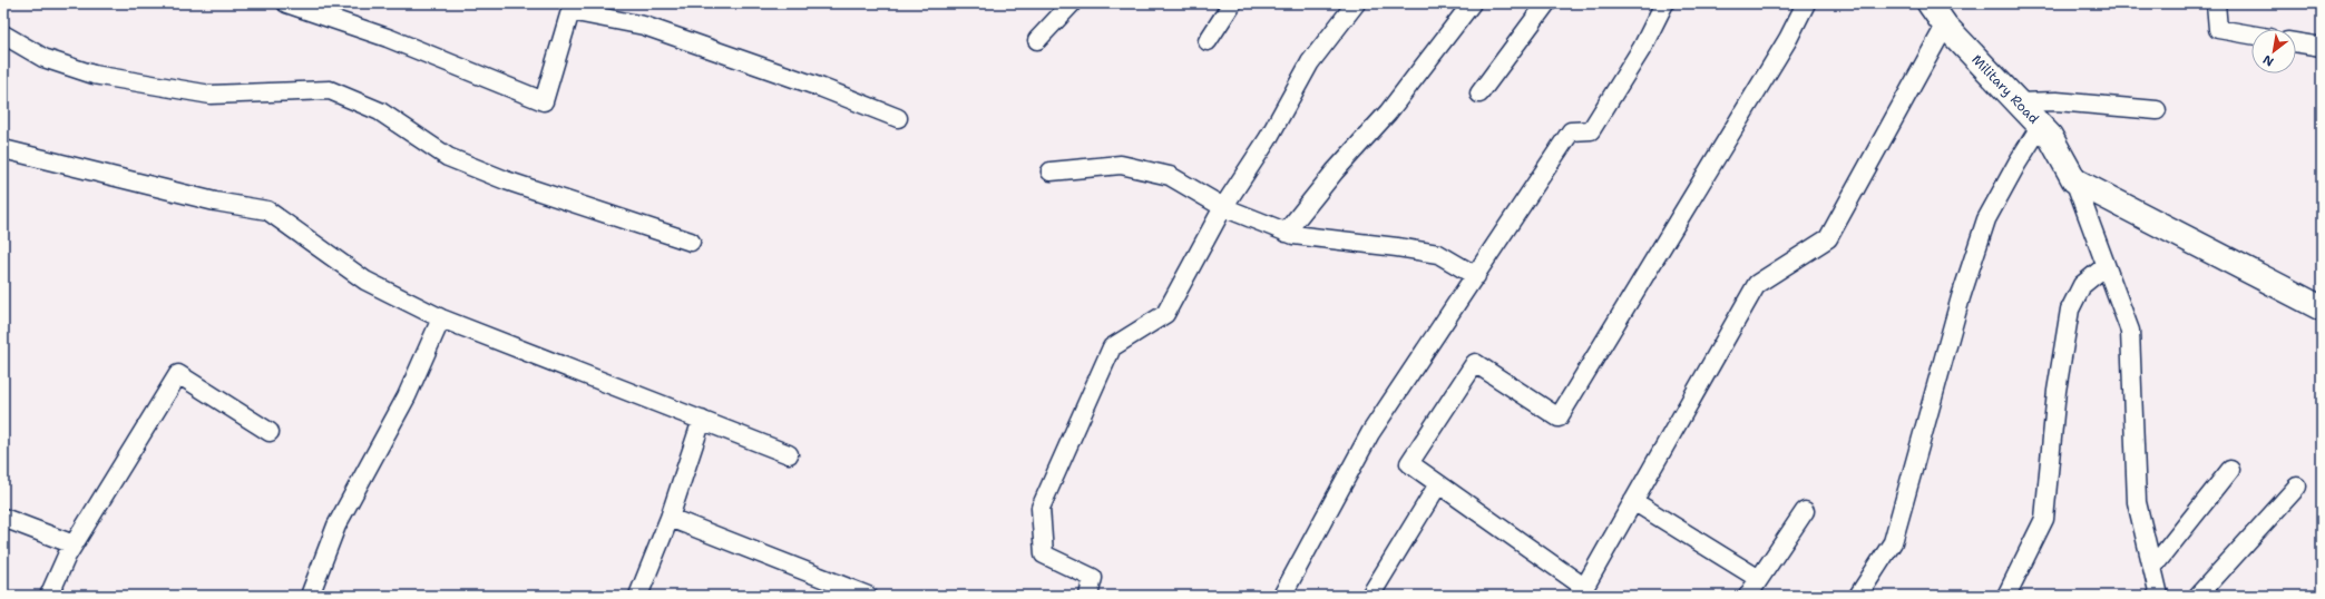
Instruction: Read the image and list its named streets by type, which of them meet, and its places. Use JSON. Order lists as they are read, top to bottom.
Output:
{
  "streets": {
    "street": ["Military Road"]
  },
  "north": "bottom left"
}
